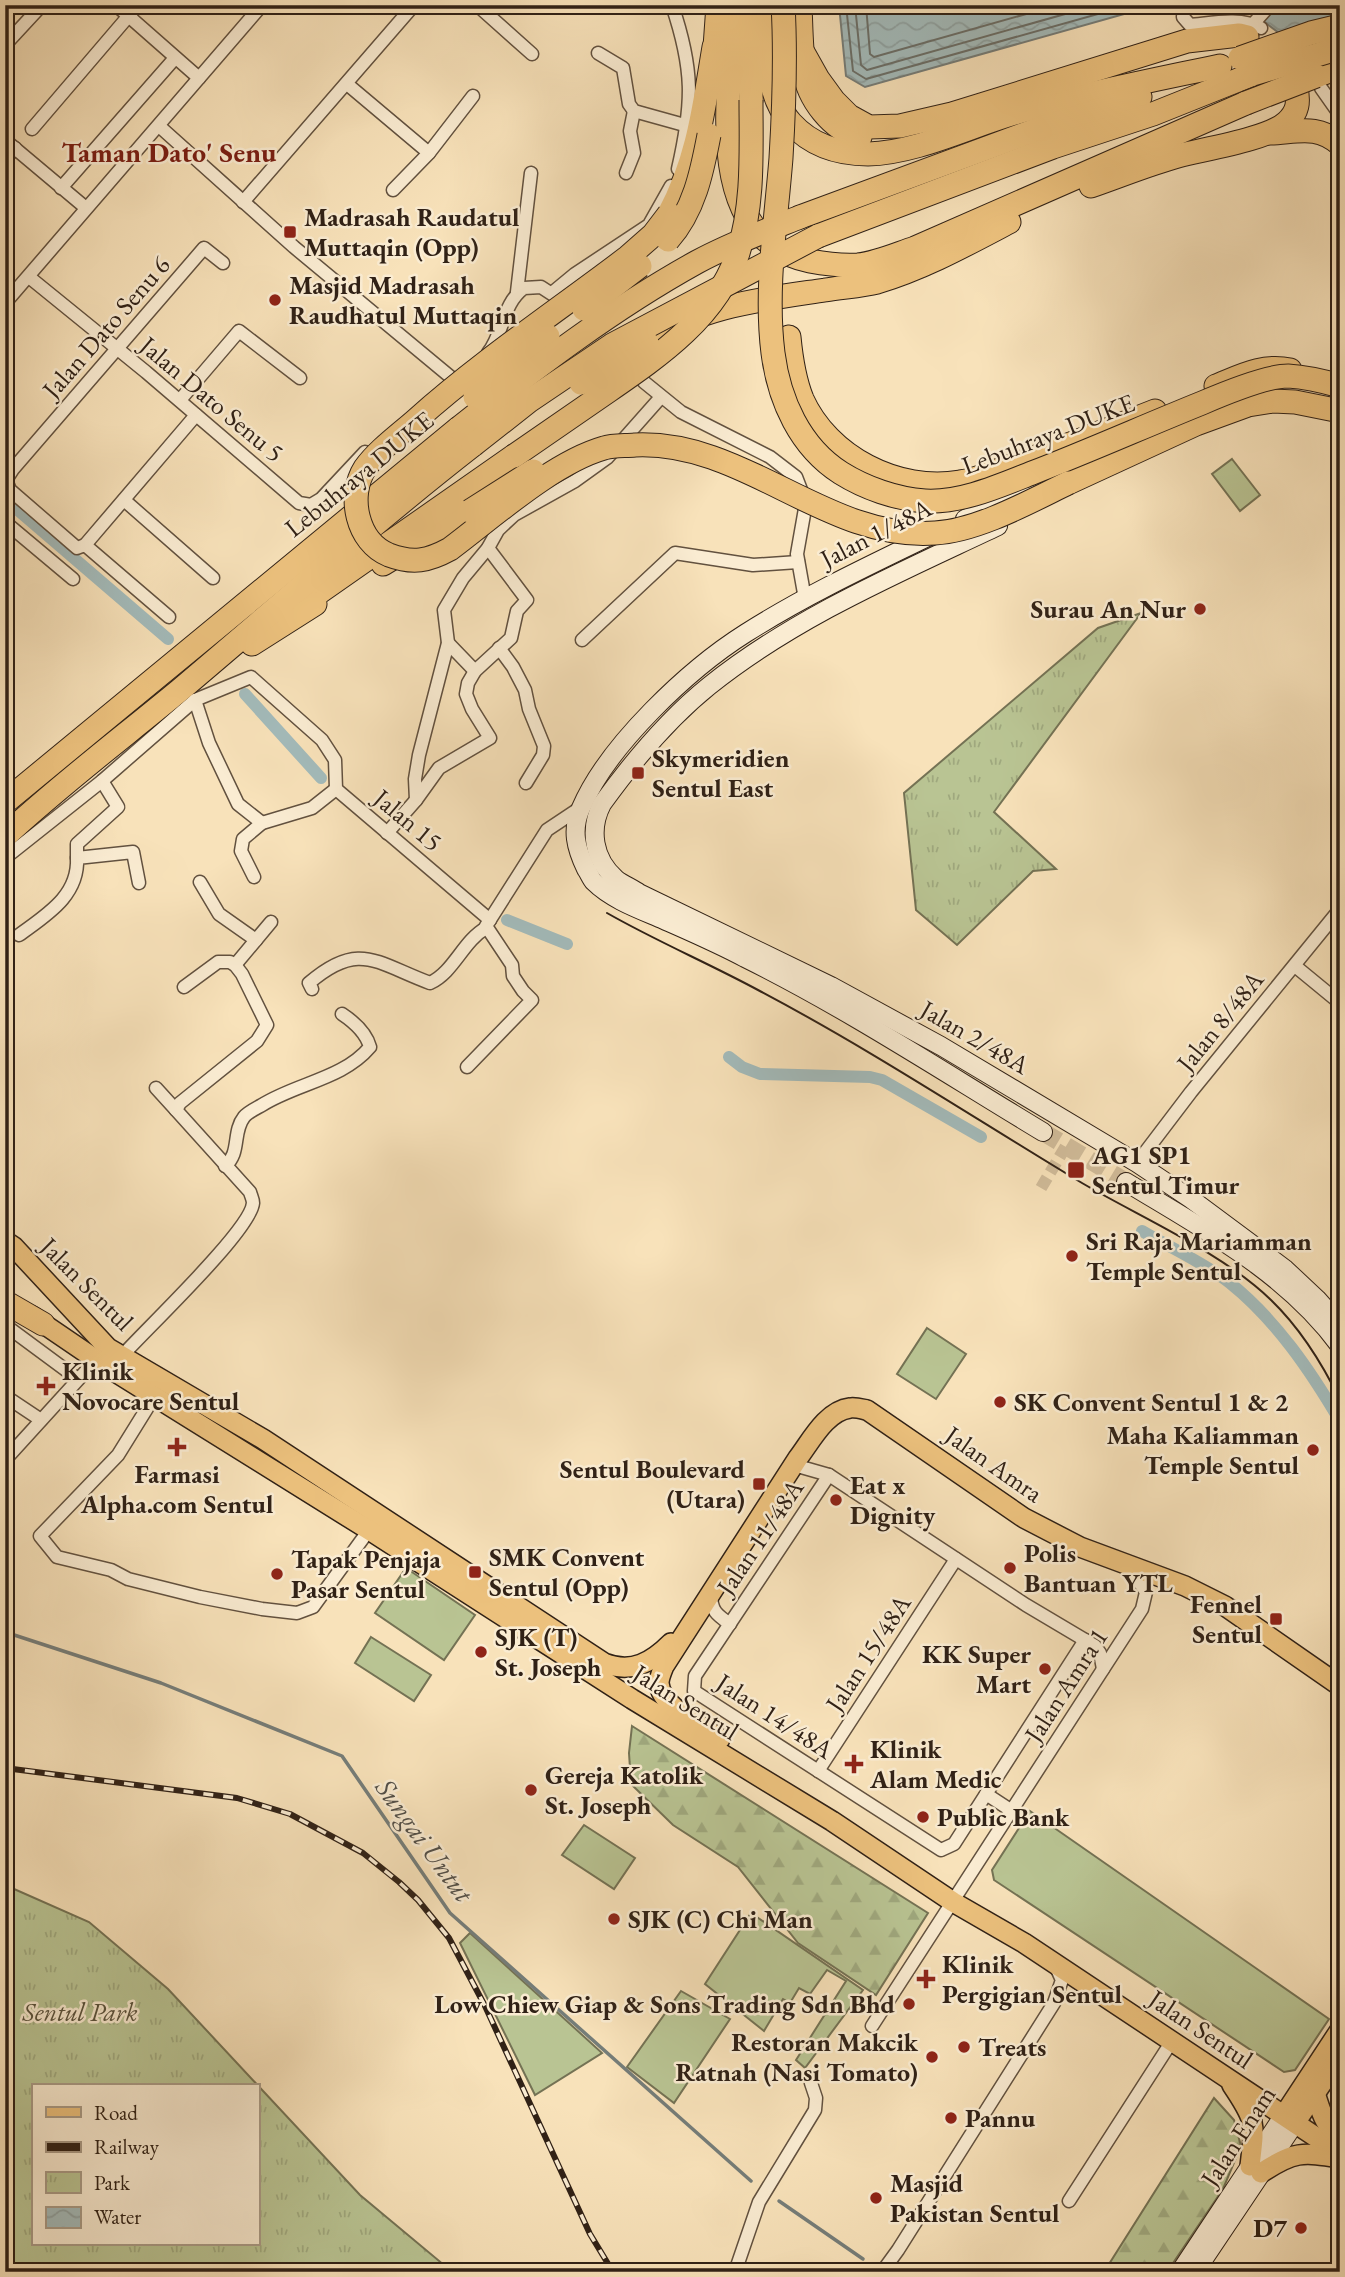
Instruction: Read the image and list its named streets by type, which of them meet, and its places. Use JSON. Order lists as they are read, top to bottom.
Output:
{
  "streets": {
    "highway": ["Lebuhraya DUKE"],
    "main road": [
      "Jalan 1/48A",
      "Jalan 2/48A",
      "Jalan Sentul",
      "Jalan Amra",
      "Jalan Enam"
    ],
    "street": [
      "Jalan Dato Senu 6",
      "Jalan Dato Senu 5",
      "Jalan 15",
      "Jalan 8/48A",
      "Jalan 11/48A",
      "Jalan 15/48A",
      "Jalan Amra 1",
      "Jalan 14/48A"
    ]
  },
  "crossings": [
    ["Jalan Dato Senu 6", "Jalan Dato Senu 5"],
    ["Lebuhraya DUKE", "Jalan 15"],
    ["Jalan 8/48A", "Jalan 2/48A"],
    ["Jalan Sentul", "Jalan Amra"],
    ["Jalan Sentul", "Jalan Amra 1"],
    ["Jalan Sentul", "Jalan Enam"],
    ["Jalan Amra", "Jalan Amra 1"],
    ["Jalan 11/48A", "Jalan 14/48A"],
    ["Jalan 15/48A", "Jalan 14/48A"]
  ],
  "districts": ["Taman Dato' Senu"],
  "water": ["Sungai Untut"],
  "parks": ["Sentul Park"],
  "places": {
    "transit": [
      "Madrasah Raudatul Muttaqin (Opp)",
      "Skymeridien Sentul East",
      "AG1 SP1 Sentul Timur",
      "Sentul Boulevard (Utara)",
      "SMK Convent Sentul (Opp)",
      "Fennel Sentul"
    ],
    "other": [
      "Masjid Madrasah Raudhatul Muttaqin",
      "Surau An Nur",
      "Sri Raja Mariamman Temple Sentul",
      "SK Convent Sentul 1 & 2",
      "Maha Kaliamman Temple Sentul",
      "Eat x Dignity",
      "Polis Bantuan YTL",
      "Tapak Penjaja Pasar Sentul",
      "SJK (T) St. Joseph",
      "KK Super Mart",
      "Gereja Katolik St. Joseph",
      "Public Bank",
      "SJK (C) Chi Man",
      "Low Chiew Giap & Sons Trading Sdn Bhd",
      "Treats",
      "Restoran Makcik Ratnah (Nasi Tomato)",
      "Pannu",
      "Masjid Pakistan Sentul",
      "D7"
    ],
    "health": [
      "Klinik Novocare Sentul",
      "Farmasi Alpha.com Sentul",
      "Klinik Alam Medic",
      "Klinik Pergigian Sentul"
    ]
  },
  "legend": [
    "Road",
    "Railway",
    "Park",
    "Water"
  ]
}
